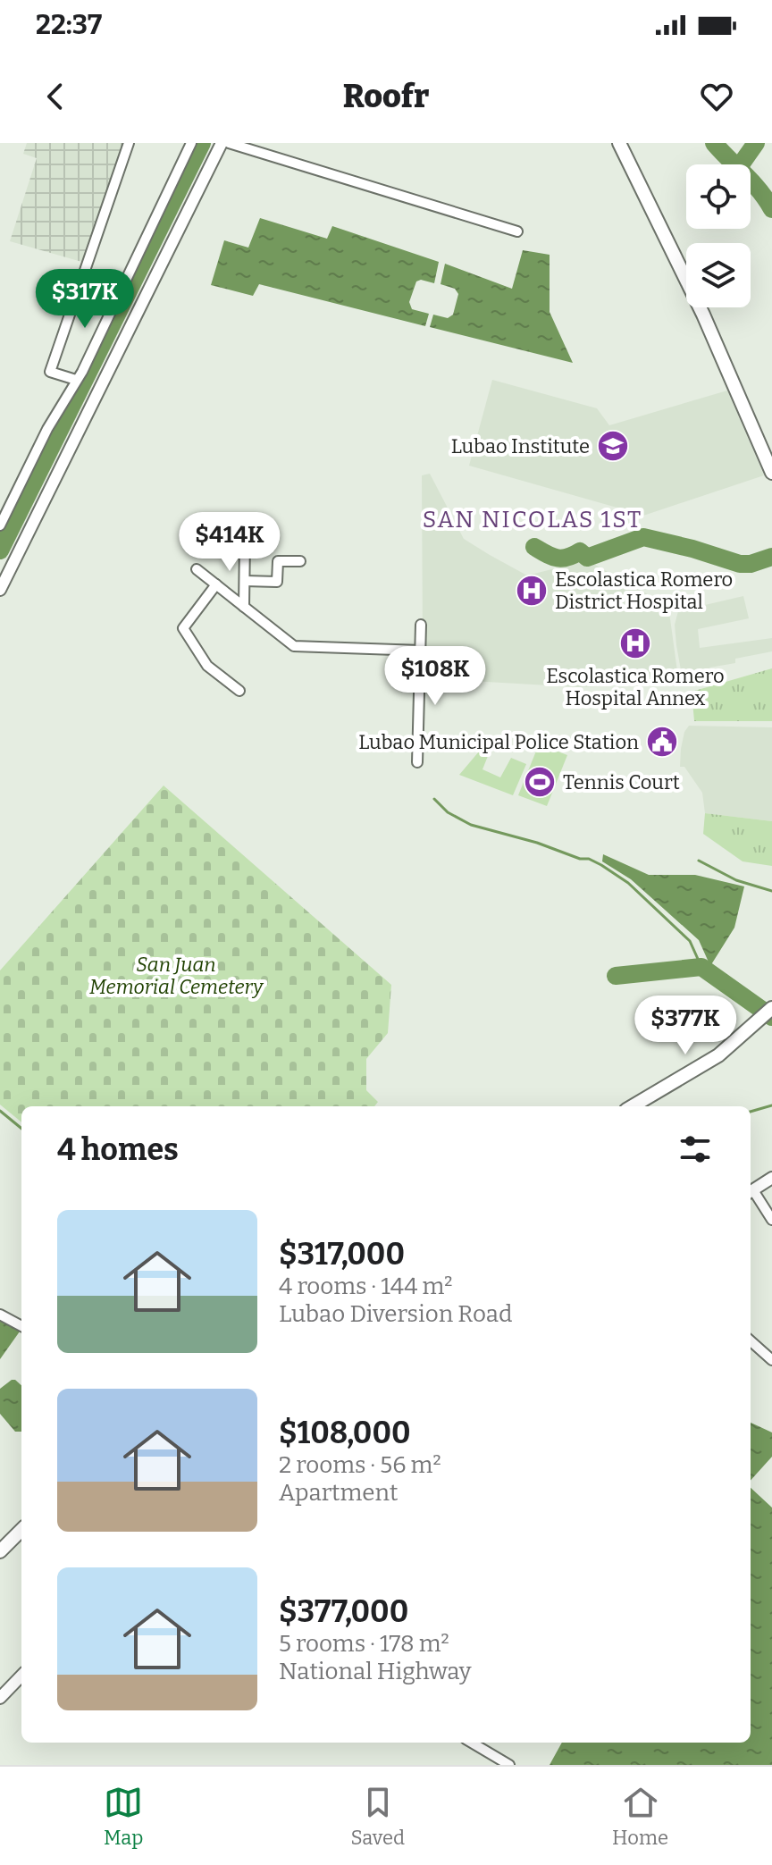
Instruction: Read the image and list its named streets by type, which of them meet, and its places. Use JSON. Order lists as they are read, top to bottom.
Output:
{
  "districts": ["SAN NICOLAS 1ST"],
  "parks": ["San Juan Memorial Cemetery"],
  "places": {
    "school or university": ["Lubao Institute"],
    "hospital": ["Escolastica Romero District Hospital", "Escolastica Romero Hospital Annex"],
    "public building": ["Lubao Municipal Police Station"],
    "sports": ["Tennis Court"]
  },
  "page": {
    "status": "22:37",
    "header": "Roofr",
    "price": [
      "$317K",
      "$414K",
      "$108K",
      "$377K"
    ],
    "heading": "4 homes",
    "list": [
      {
        "name": "$317,000",
        "note": "4 rooms · 144 m² · Lubao Diversion Road"
      },
      {
        "name": "$108,000",
        "note": "2 rooms · 56 m² · Apartment"
      },
      {
        "name": "$377,000",
        "note": "5 rooms · 178 m² · National Highway"
      }
    ],
    "tabs": ["Map", "Saved", "Home"]
  }
}
